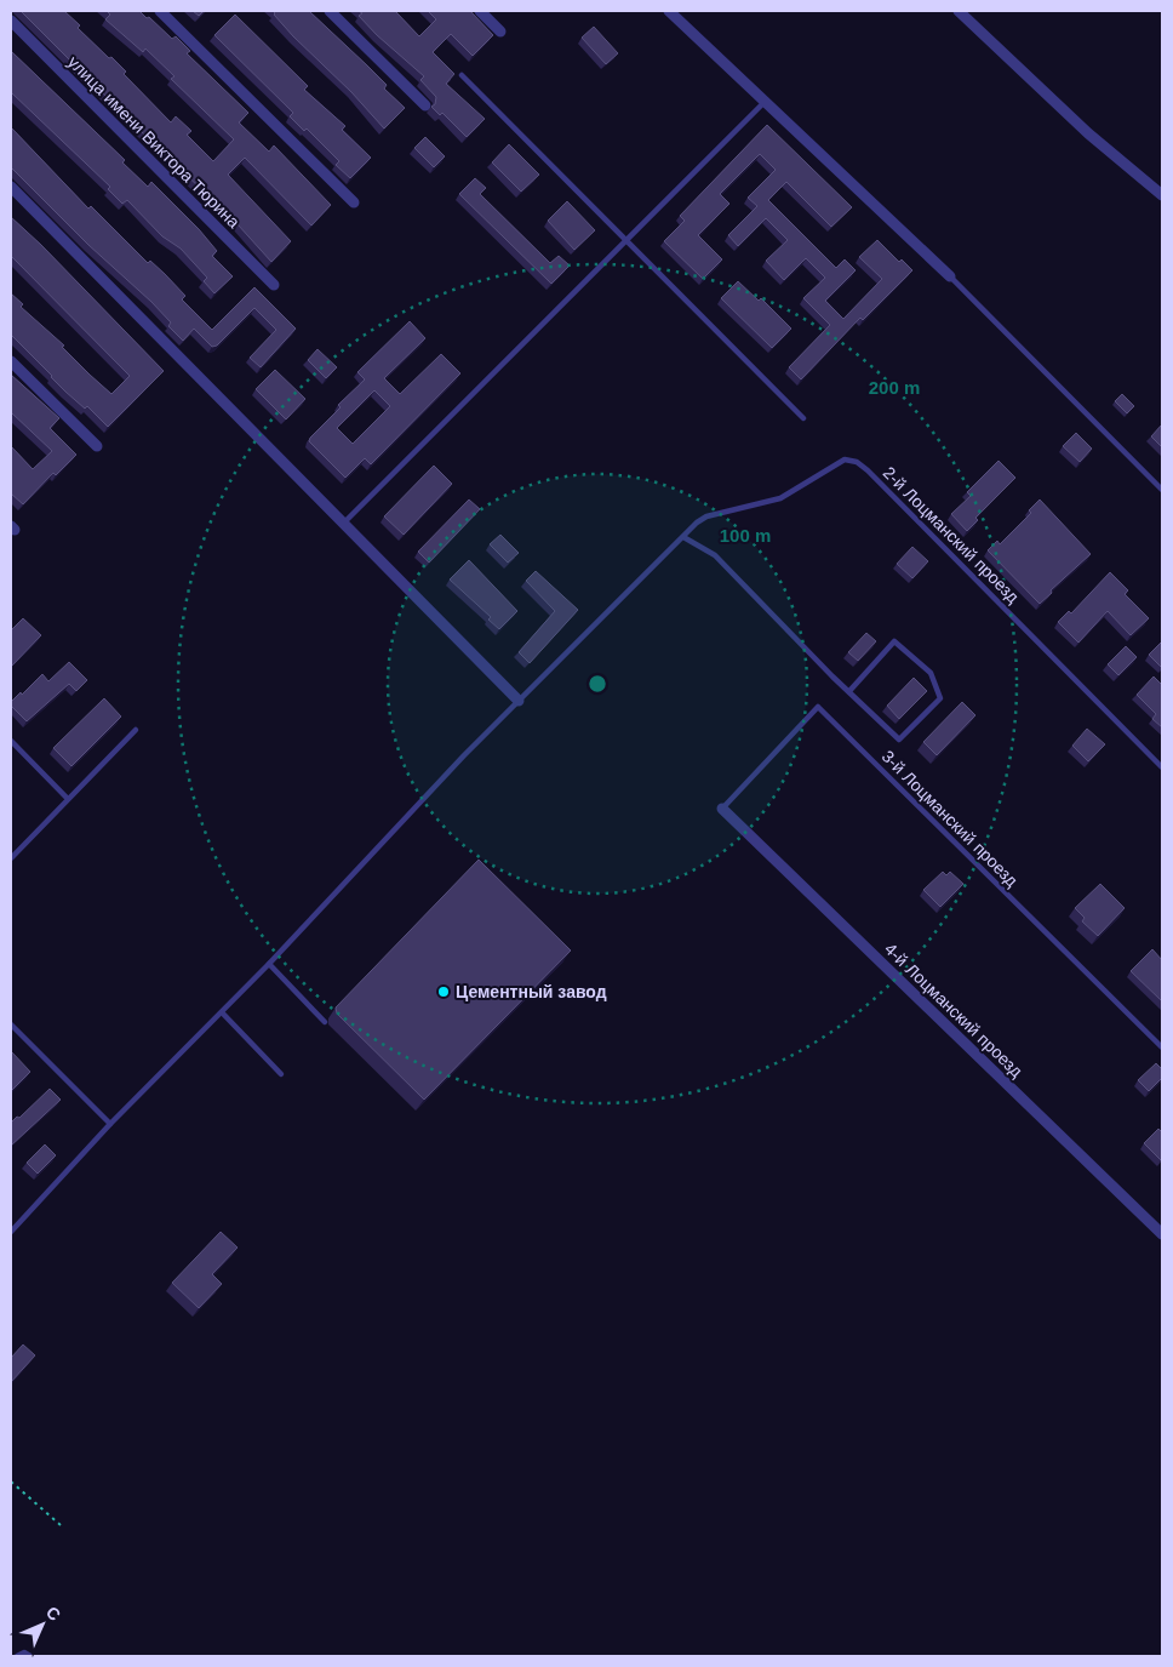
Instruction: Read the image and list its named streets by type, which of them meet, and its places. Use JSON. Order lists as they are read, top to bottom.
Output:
{
  "streets": {
    "street": ["улица имени Виктора Тюрина", "4-й Лоцманский проезд"],
    "lane": ["2-й Лоцманский проезд", "3-й Лоцманский проезд"]
  },
  "crossings": [
    ["3-й Лоцманский проезд", "4-й Лоцманский проезд"]
  ],
  "places": ["Цементный завод"],
  "north": "top right",
  "rings": ["200 m", "100 m"]
}
